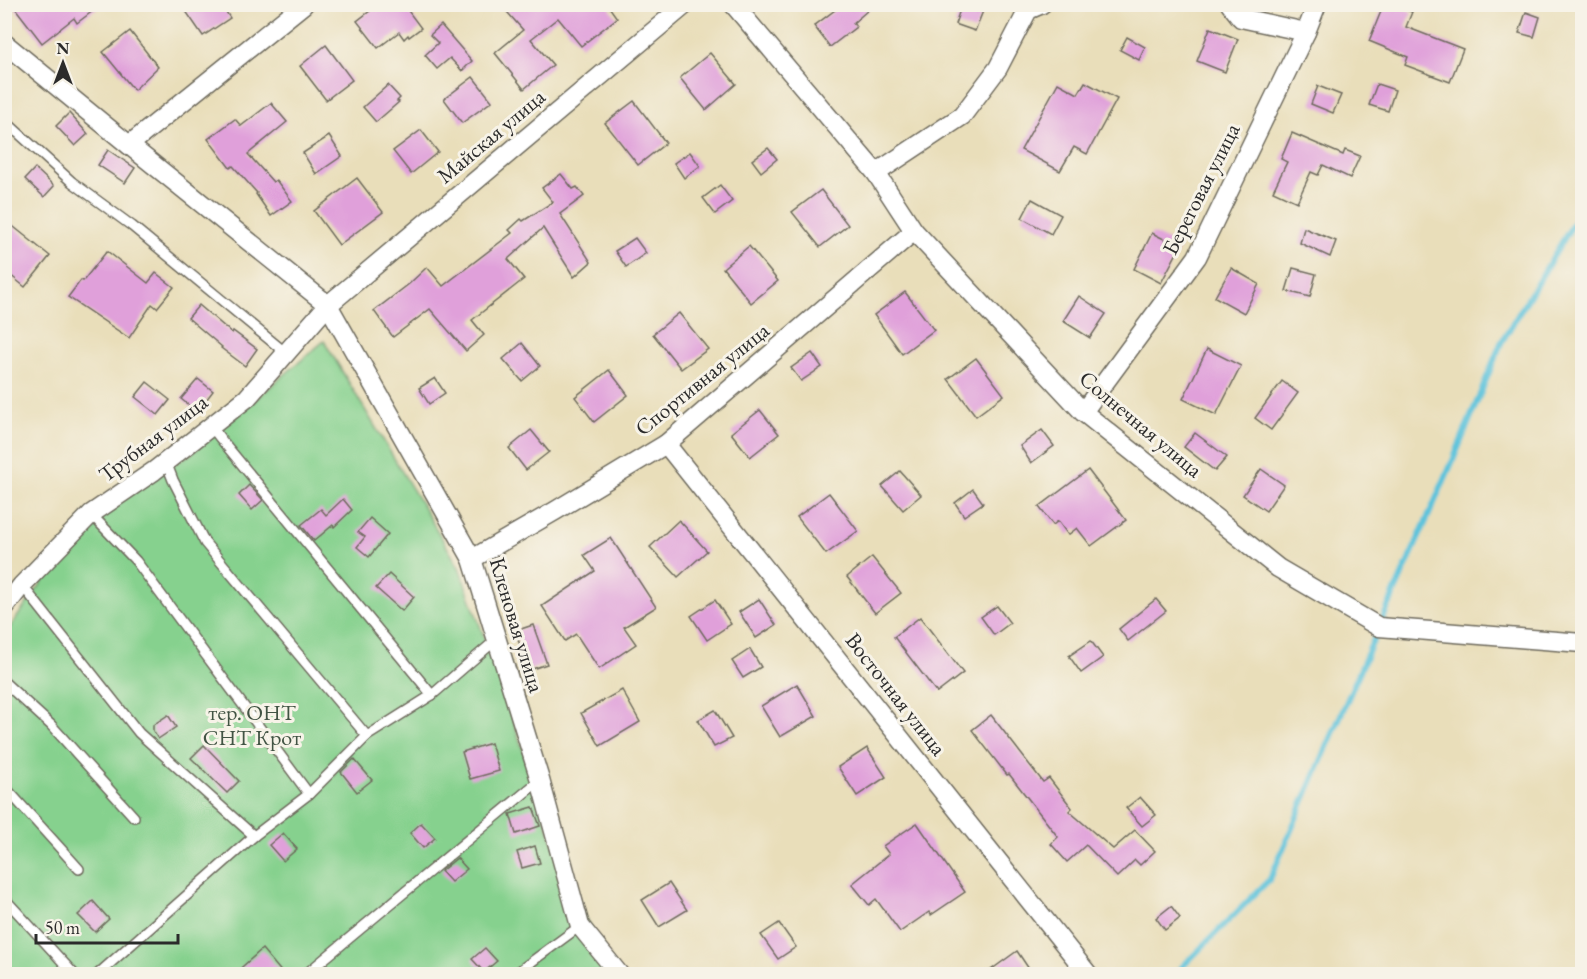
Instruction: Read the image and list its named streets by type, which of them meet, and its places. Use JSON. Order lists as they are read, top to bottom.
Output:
{
  "streets": {
    "street": [
      "Майская улица",
      "Береговая улица",
      "Спортивная улица",
      "Солнечная улица",
      "Трубная улица",
      "Кленовая улица",
      "Восточная улица"
    ]
  },
  "crossings": [
    ["Майская улица", "Трубная улица"],
    ["Майская улица", "Кленовая улица"],
    ["Береговая улица", "Солнечная улица"],
    ["Спортивная улица", "Солнечная улица"],
    ["Спортивная улица", "Кленовая улица"],
    ["Спортивная улица", "Восточная улица"],
    ["Трубная улица", "Кленовая улица"]
  ],
  "parks": ["тер. ОНТ СНТ Крот"],
  "scale_bar": "50 m",
  "north": "top"
}
